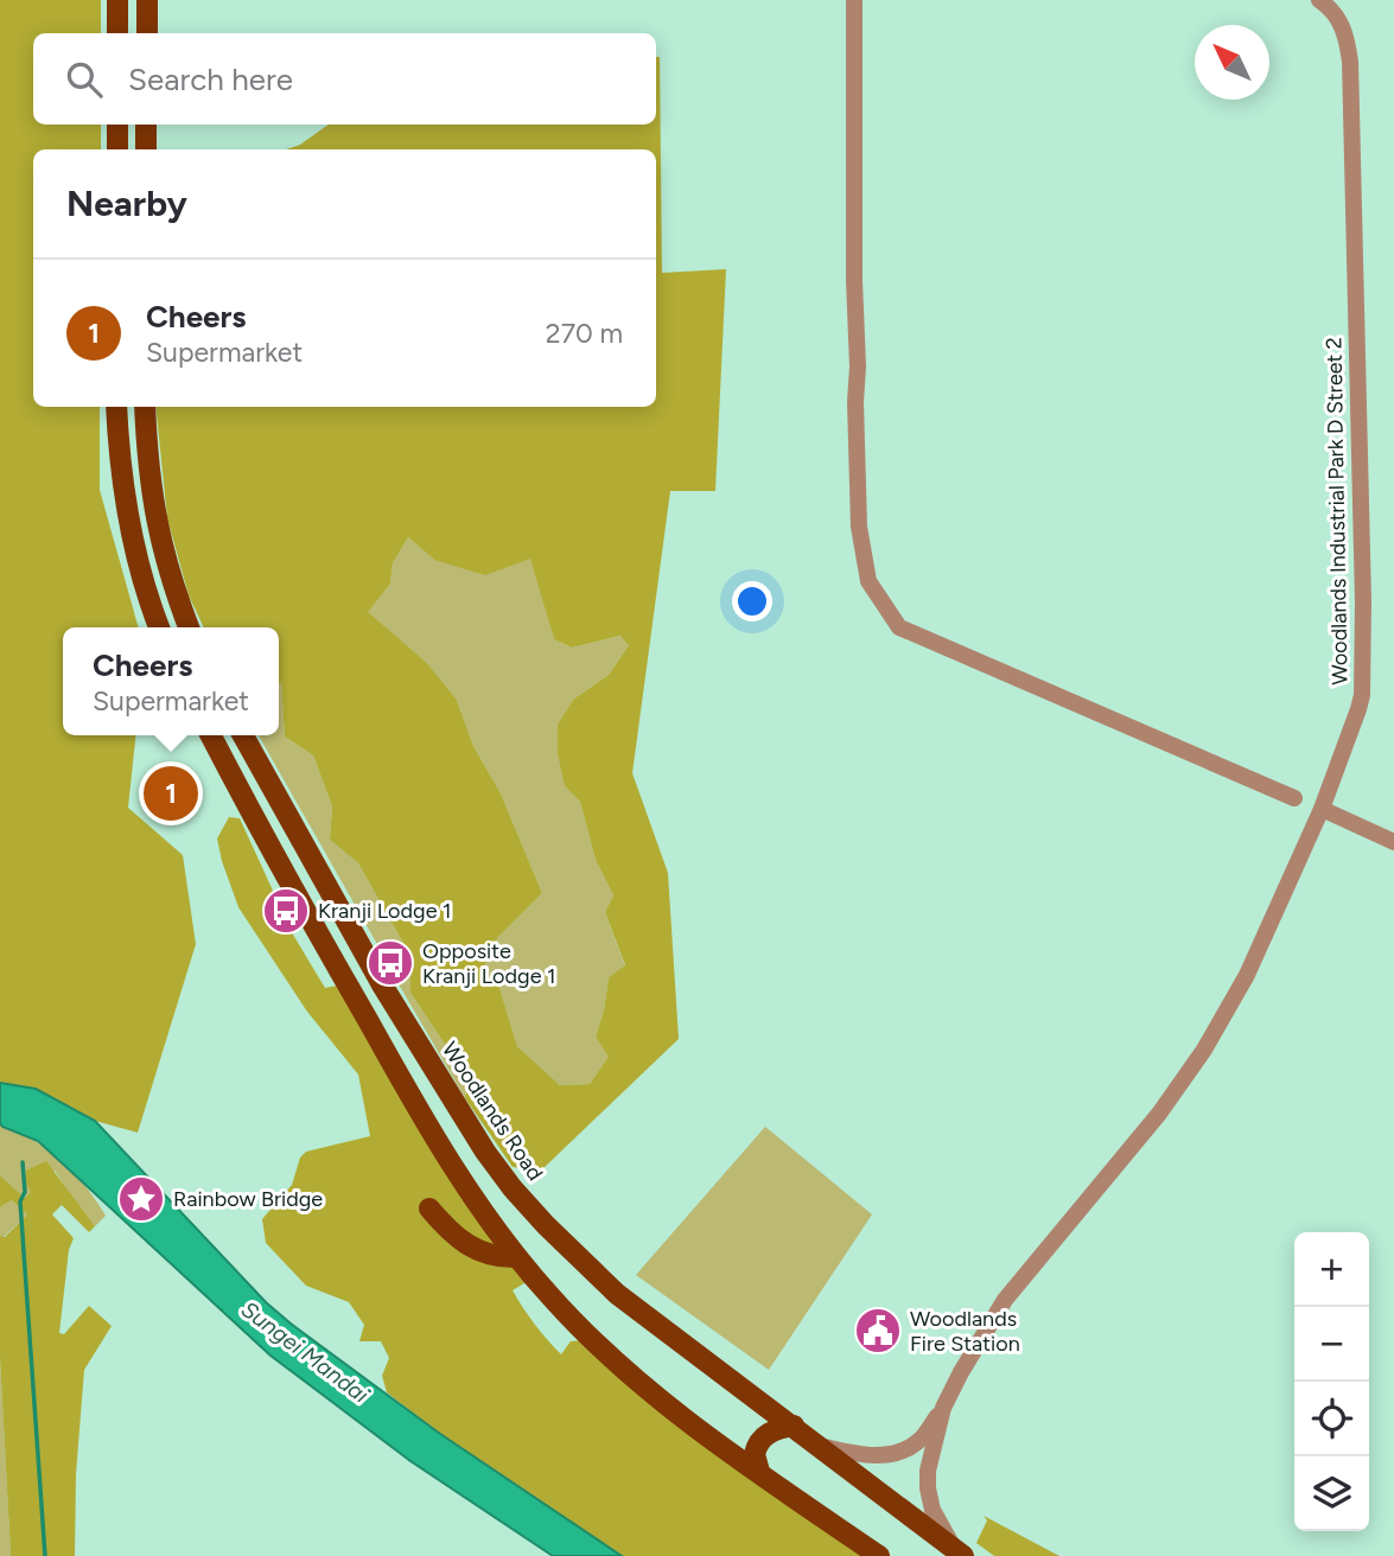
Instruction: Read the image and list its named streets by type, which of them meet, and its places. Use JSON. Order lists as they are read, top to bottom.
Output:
{
  "streets": {
    "main road": ["Woodlands Road"],
    "street": ["Woodlands Industrial Park D Street 2"]
  },
  "crossings": [
    ["Woodlands Industrial Park D Street 2", "Woodlands Road"]
  ],
  "water": ["Sungei Mandai"],
  "places": {
    "bus stop": ["Kranji Lodge 1", "Opposite Kranji Lodge 1"],
    "place": ["Rainbow Bridge"],
    "public building": ["Woodlands Fire Station"]
  },
  "north": "top left",
  "page": {
    "search": "Search here",
    "heading": "Nearby",
    "list": [
      {
        "mark": "1",
        "name": "Cheers",
        "note": "Supermarket",
        "value": "270 m"
      }
    ],
    "popup": ["Cheers", "Supermarket"],
    "pins": "1",
    "map_buttons": ["+", "−"]
  }
}
